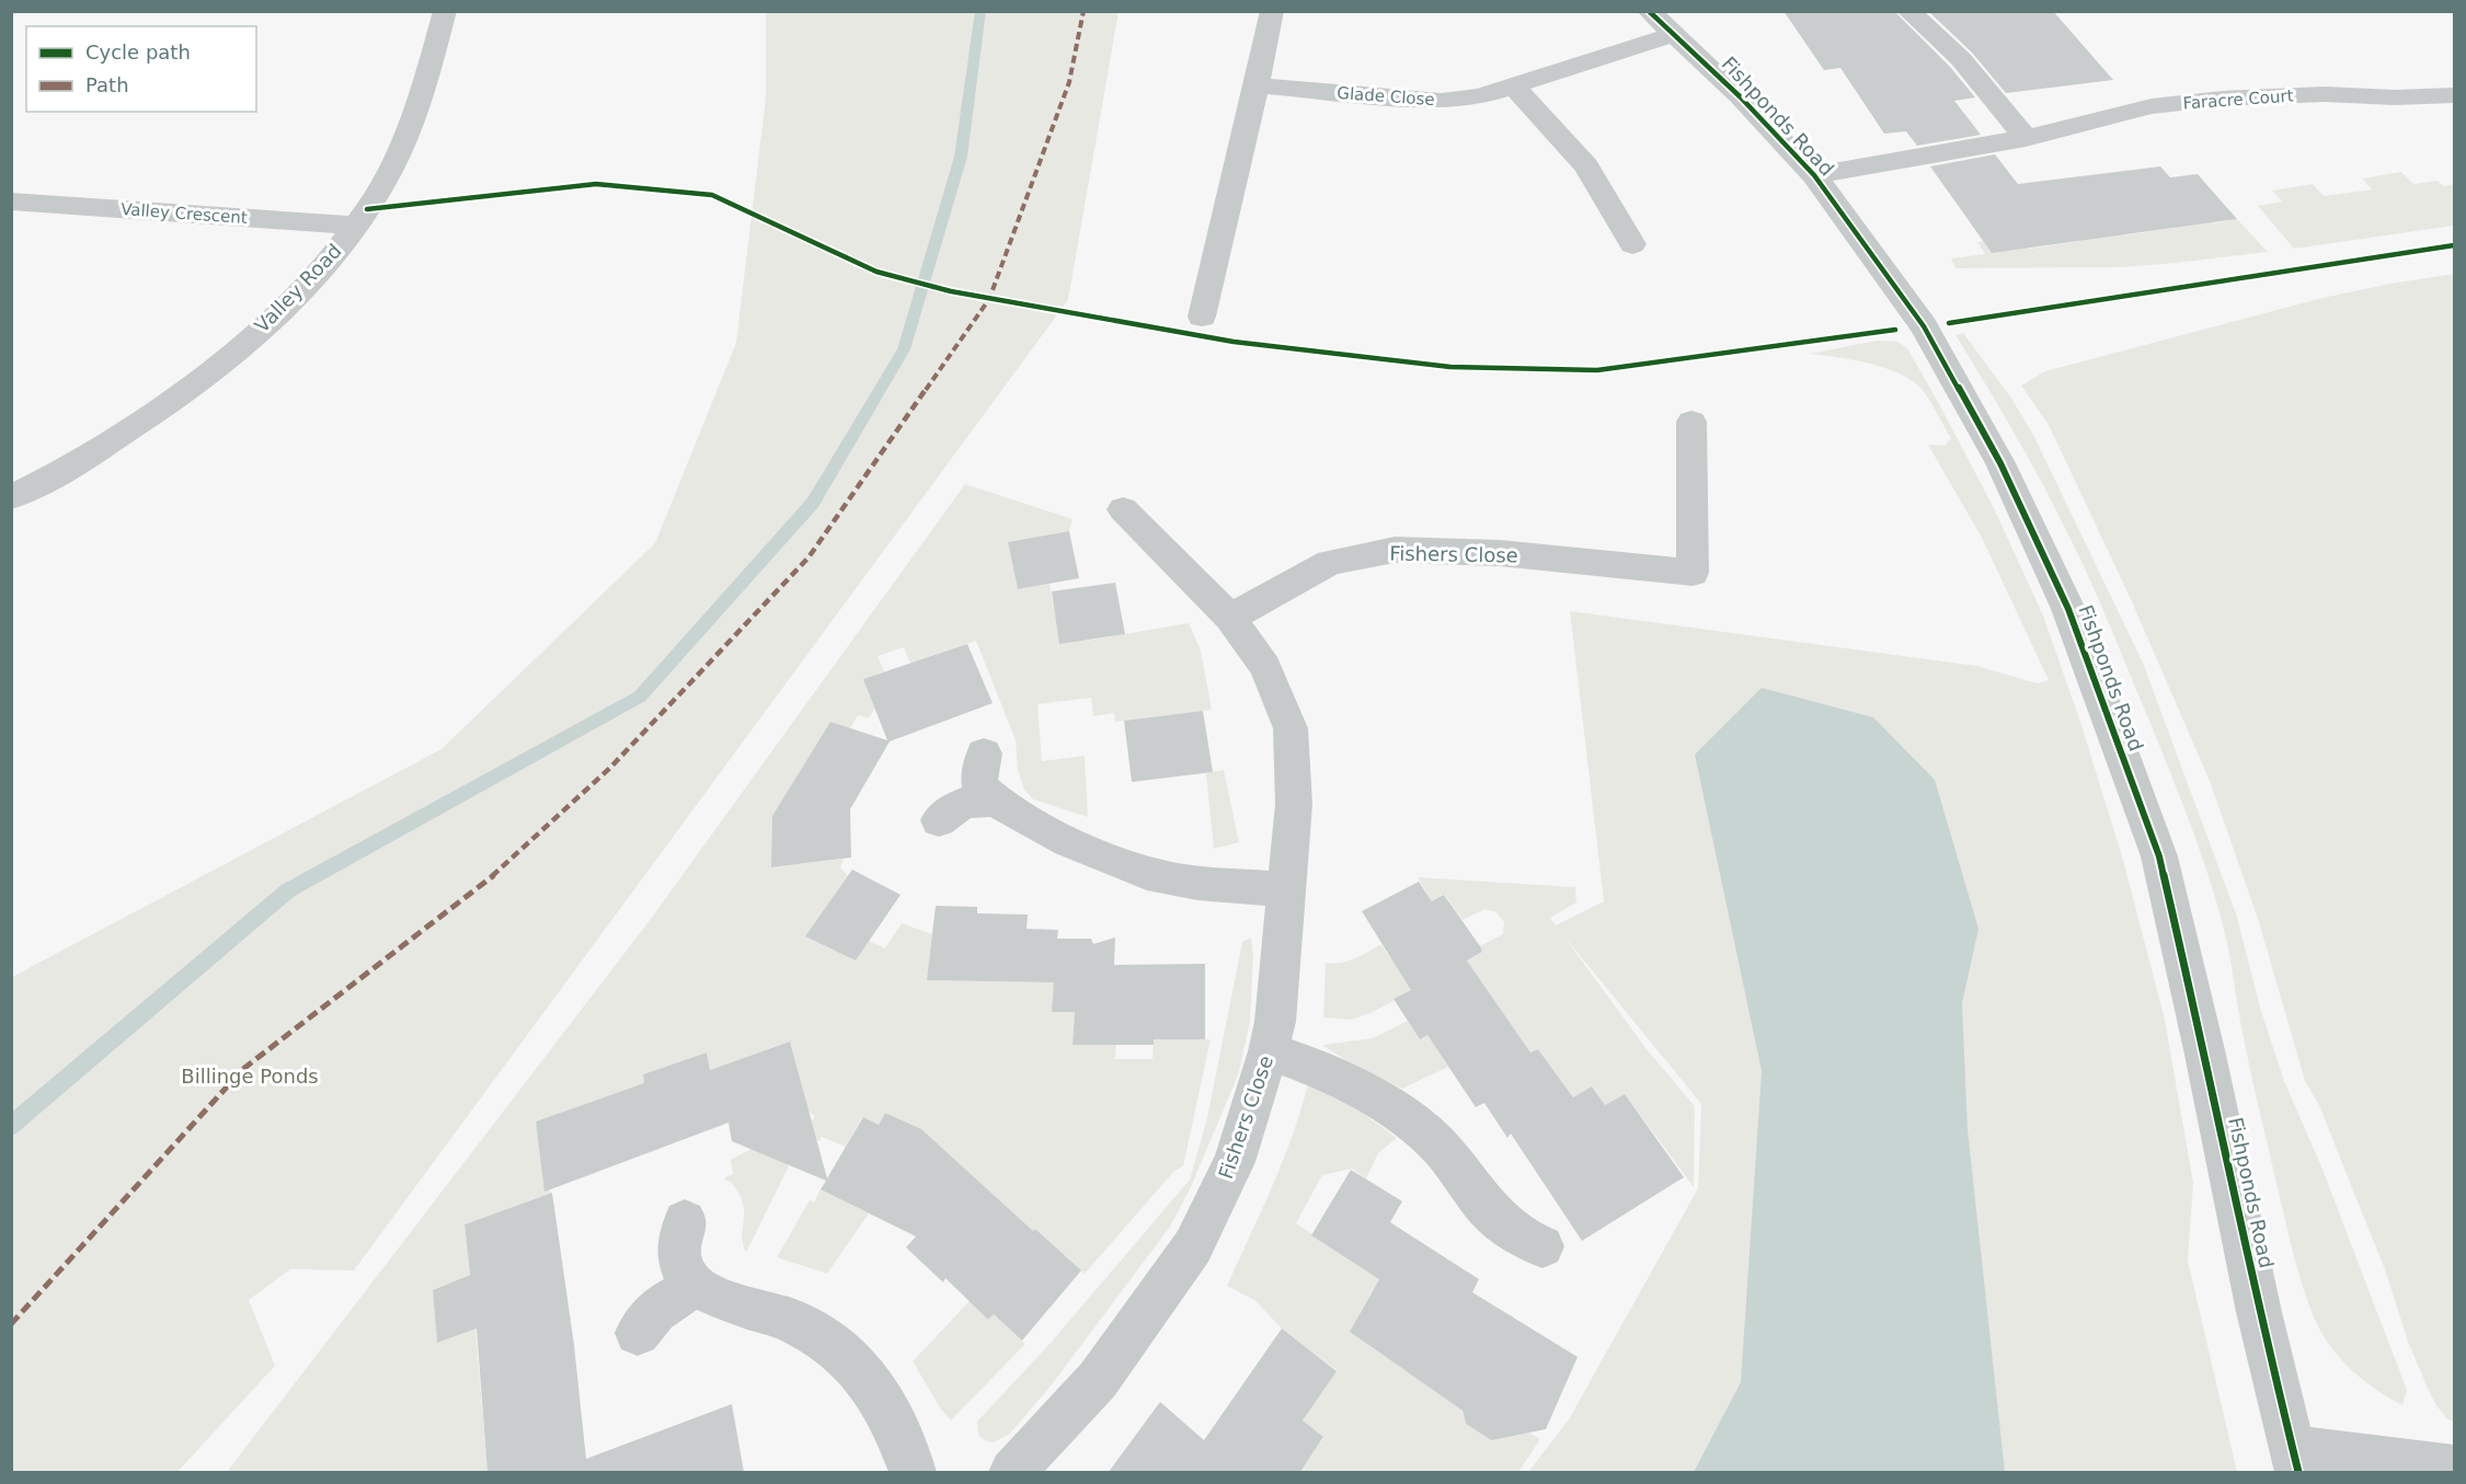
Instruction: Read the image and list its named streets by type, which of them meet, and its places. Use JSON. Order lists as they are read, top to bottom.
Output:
{
  "streets": {
    "street": [
      "Glade Close",
      "Faracre Court",
      "Fishponds Road",
      "Valley Crescent",
      "Valley Road",
      "Fishers Close"
    ]
  },
  "crossings": [
    ["Glade Close", "Fishponds Road"],
    ["Faracre Court", "Fishponds Road"],
    ["Valley Crescent", "Valley Road"]
  ],
  "parks": ["Billinge Ponds"],
  "legend": ["Cycle path", "Path"]
}
